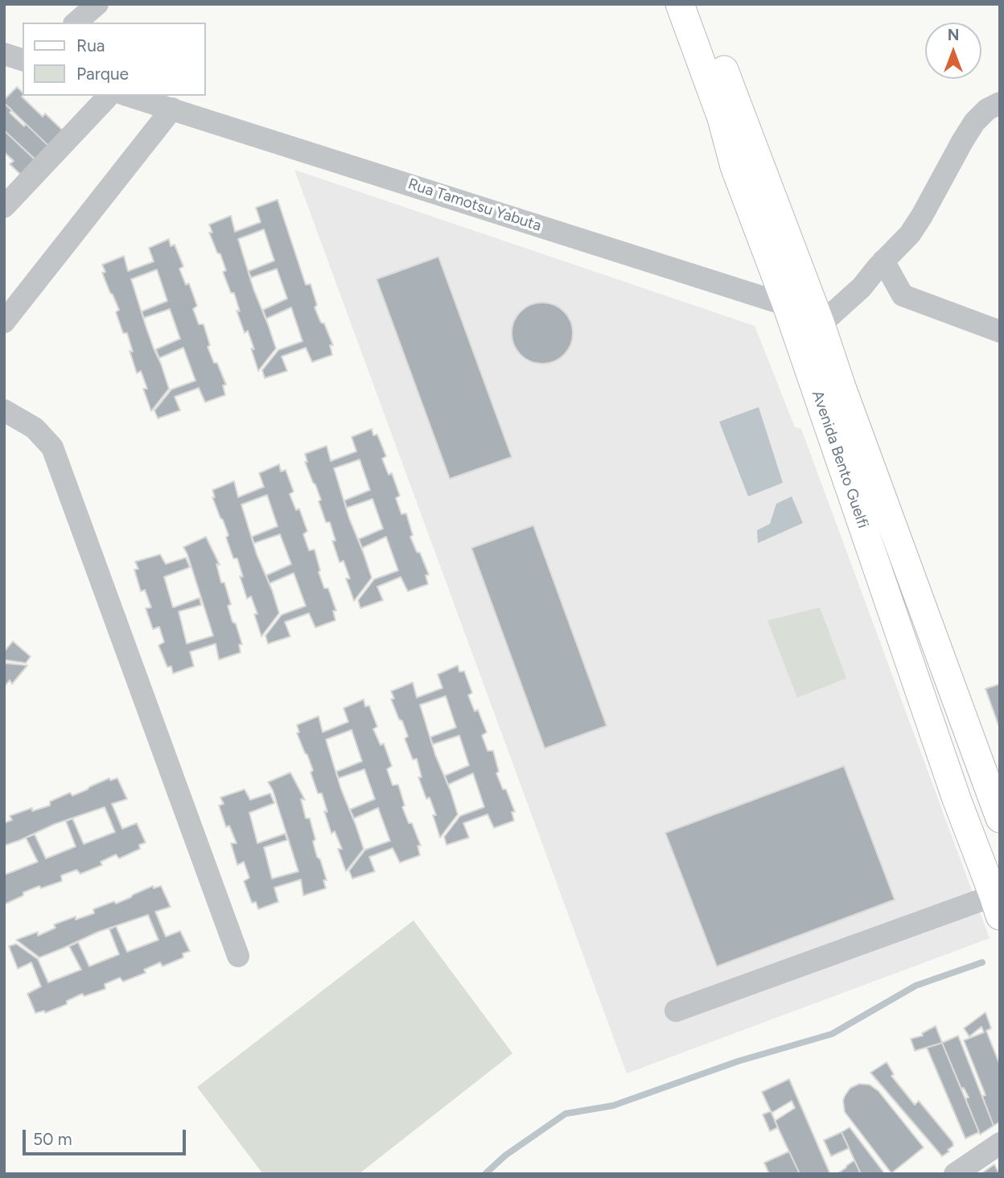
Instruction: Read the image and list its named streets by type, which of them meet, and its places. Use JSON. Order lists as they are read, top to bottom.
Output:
{
  "streets": {
    "main road": ["Avenida Bento Guelfi"],
    "street": ["Rua Tamotsu Yabuta"]
  },
  "crossings": [
    ["Rua Tamotsu Yabuta", "Avenida Bento Guelfi"]
  ],
  "legend": ["Rua", "Parque"],
  "scale_bar": "50 m",
  "north": "top"
}
